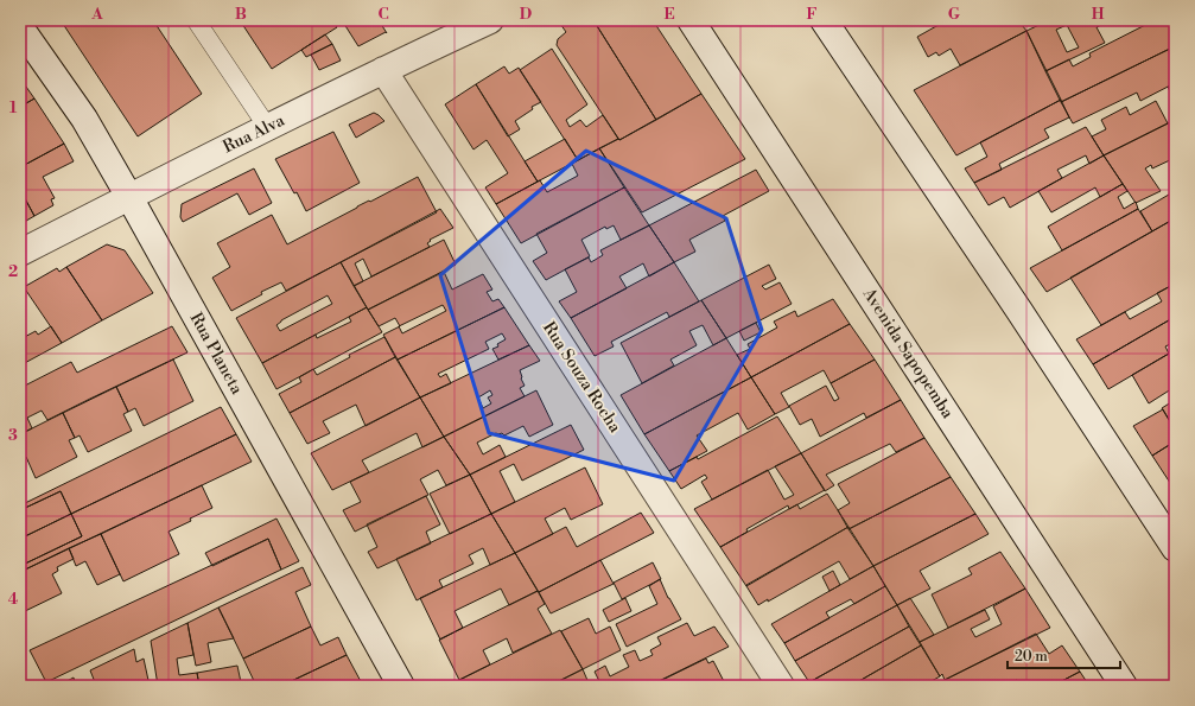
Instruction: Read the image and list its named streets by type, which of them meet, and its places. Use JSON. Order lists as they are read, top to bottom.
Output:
{
  "streets": {
    "street": [
      "Rua Alva",
      "Rua Planeta",
      "Avenida Sapopemba",
      "Rua Souza Rocha"
    ]
  },
  "crossings": [
    ["Rua Alva", "Rua Planeta"],
    ["Rua Alva", "Rua Souza Rocha"]
  ],
  "scale_bar": "20 m",
  "grid": {
    "columns": [
      "A",
      "B",
      "C",
      "D",
      "E",
      "F",
      "G",
      "H"
    ],
    "rows": [
      "1",
      "2",
      "3",
      "4"
    ]
  }
}
